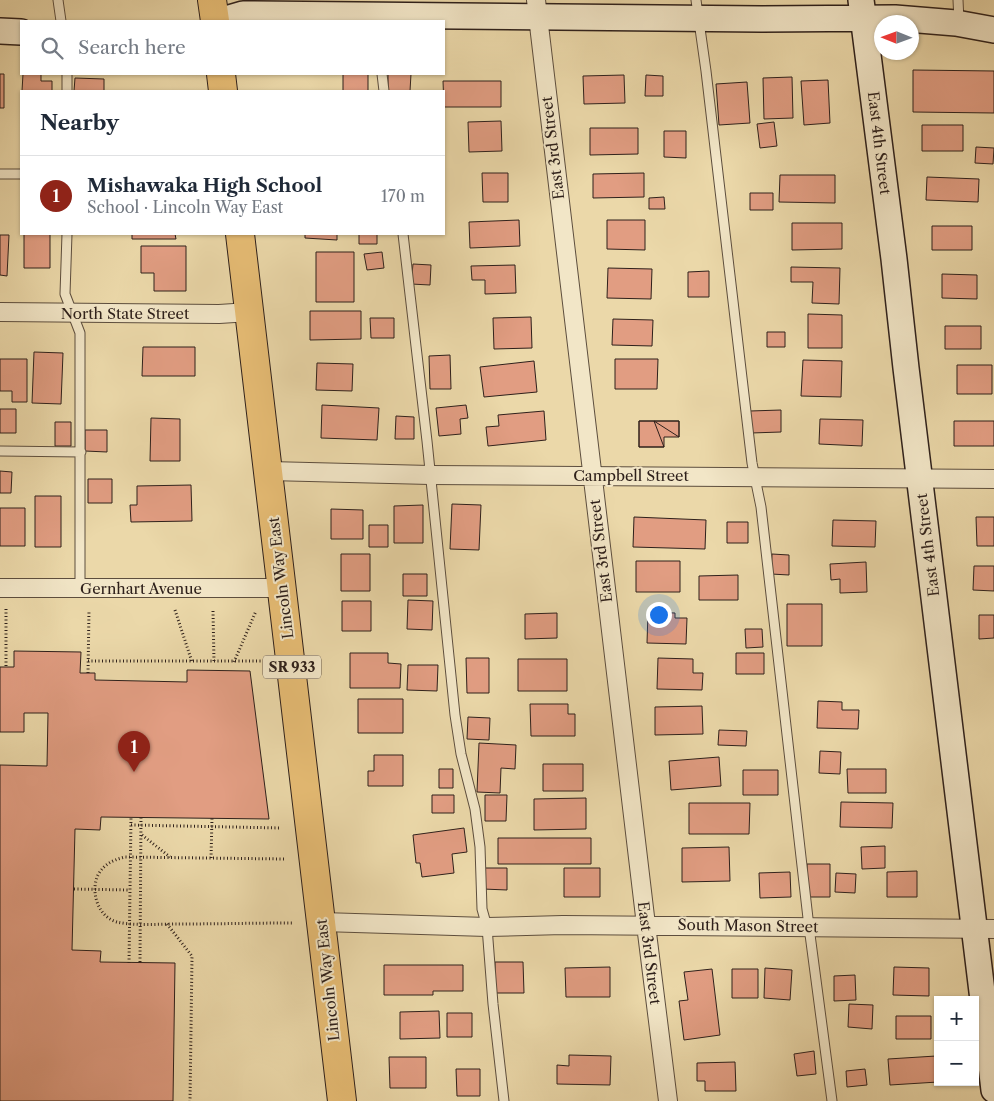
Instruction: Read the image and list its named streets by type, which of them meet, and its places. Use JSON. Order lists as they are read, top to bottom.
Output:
{
  "streets": {
    "main road": ["Lincoln Way East", "SR 933"],
    "street": [
      "East 4th Street",
      "East 3rd Street",
      "North State Street",
      "Campbell Street",
      "Gernhart Avenue",
      "South Mason Street"
    ]
  },
  "crossings": [
    ["East 4th Street", "Campbell Street"],
    ["East 4th Street", "South Mason Street"],
    ["East 3rd Street", "Campbell Street"],
    ["East 3rd Street", "South Mason Street"],
    ["North State Street", "Lincoln Way East"],
    ["Campbell Street", "Lincoln Way East"],
    ["Lincoln Way East", "Gernhart Avenue"],
    ["Lincoln Way East", "South Mason Street"]
  ],
  "north": "left",
  "page": {
    "search": "Search here",
    "heading": "Nearby",
    "list": [
      {
        "mark": "1",
        "name": "Mishawaka High School",
        "note": "School · Lincoln Way East",
        "value": "170 m"
      }
    ],
    "pins": "1",
    "map_buttons": ["+", "−"]
  }
}
